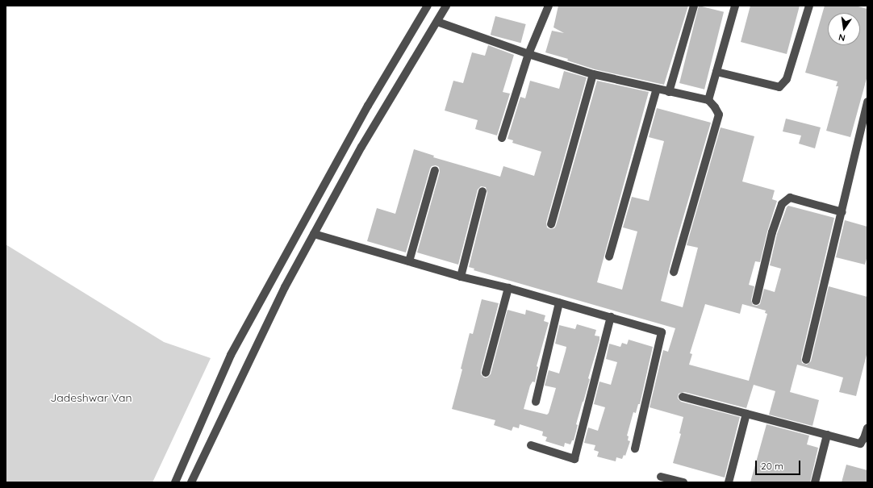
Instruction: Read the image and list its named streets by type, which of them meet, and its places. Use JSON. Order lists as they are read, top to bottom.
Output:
{
  "parks": ["Jadeshwar Van"],
  "scale_bar": "20 m",
  "north": "bottom"
}
